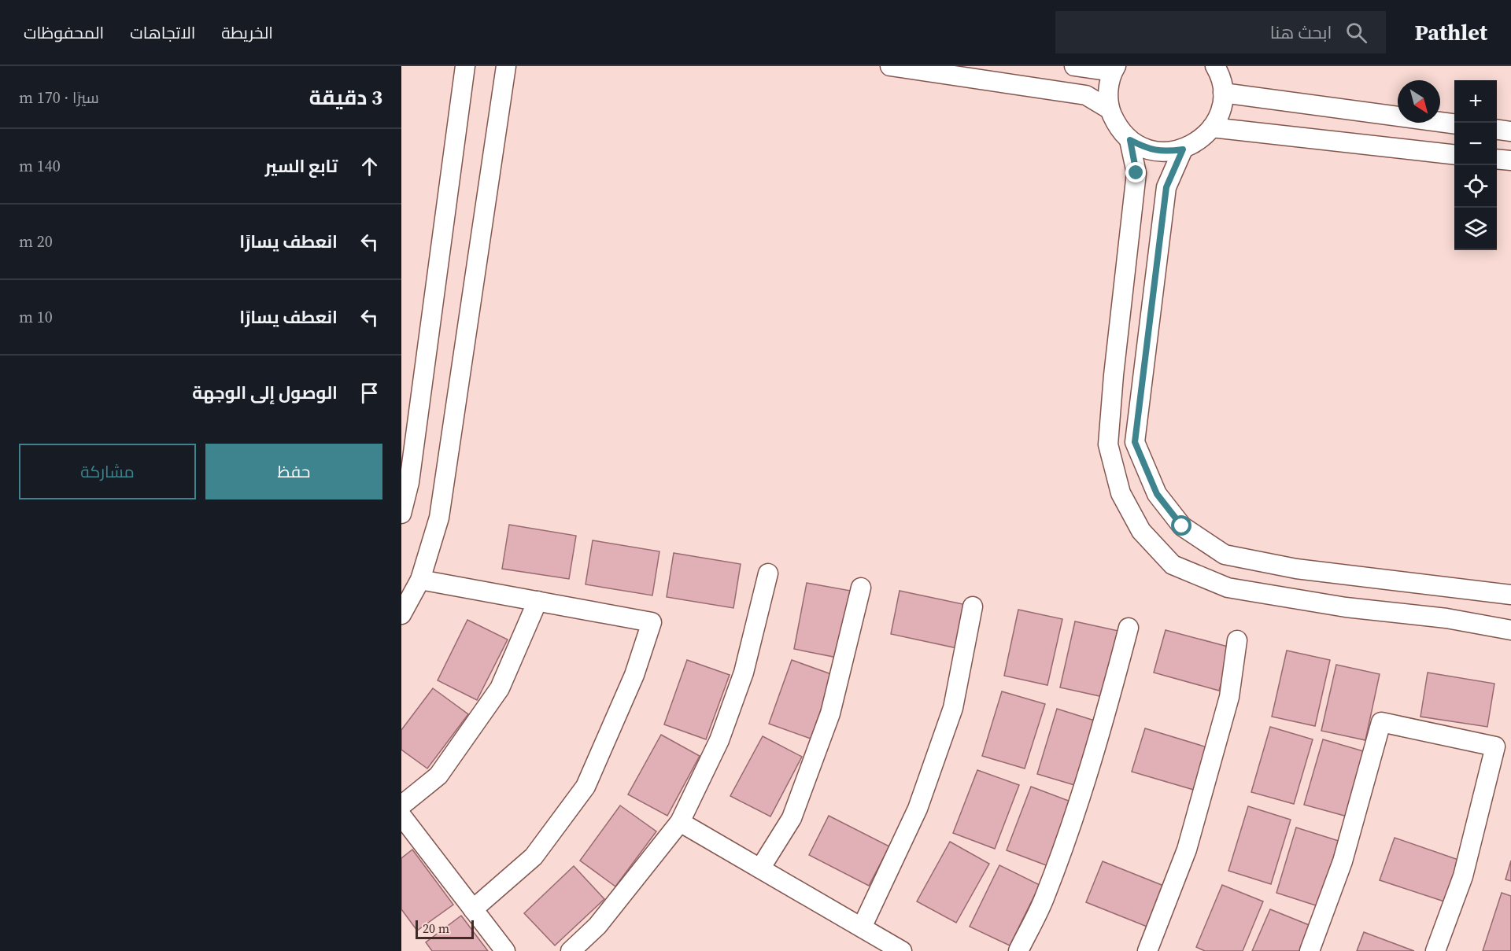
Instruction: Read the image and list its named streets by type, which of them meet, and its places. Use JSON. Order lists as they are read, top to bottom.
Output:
{
  "scale_bar": "20 m",
  "north": "bottom right",
  "page": {
    "header": "Pathlet",
    "search": "ابحث هنا",
    "nav": ["الخريطة", "الاتجاهات", "المحفوظات"],
    "heading": ["3 دقيقة", "سيرًا · 170 m"],
    "map_buttons": ["+", "−"],
    "list": [
      ["تابع السير", "140 m"],
      ["انعطف يسارًا", "20 m"],
      ["انعطف يسارًا", "10 m"],
      "الوصول إلى الوجهة"
    ],
    "buttons": ["حفظ", "مشاركة"],
    "scale": "20 m"
  }
}
